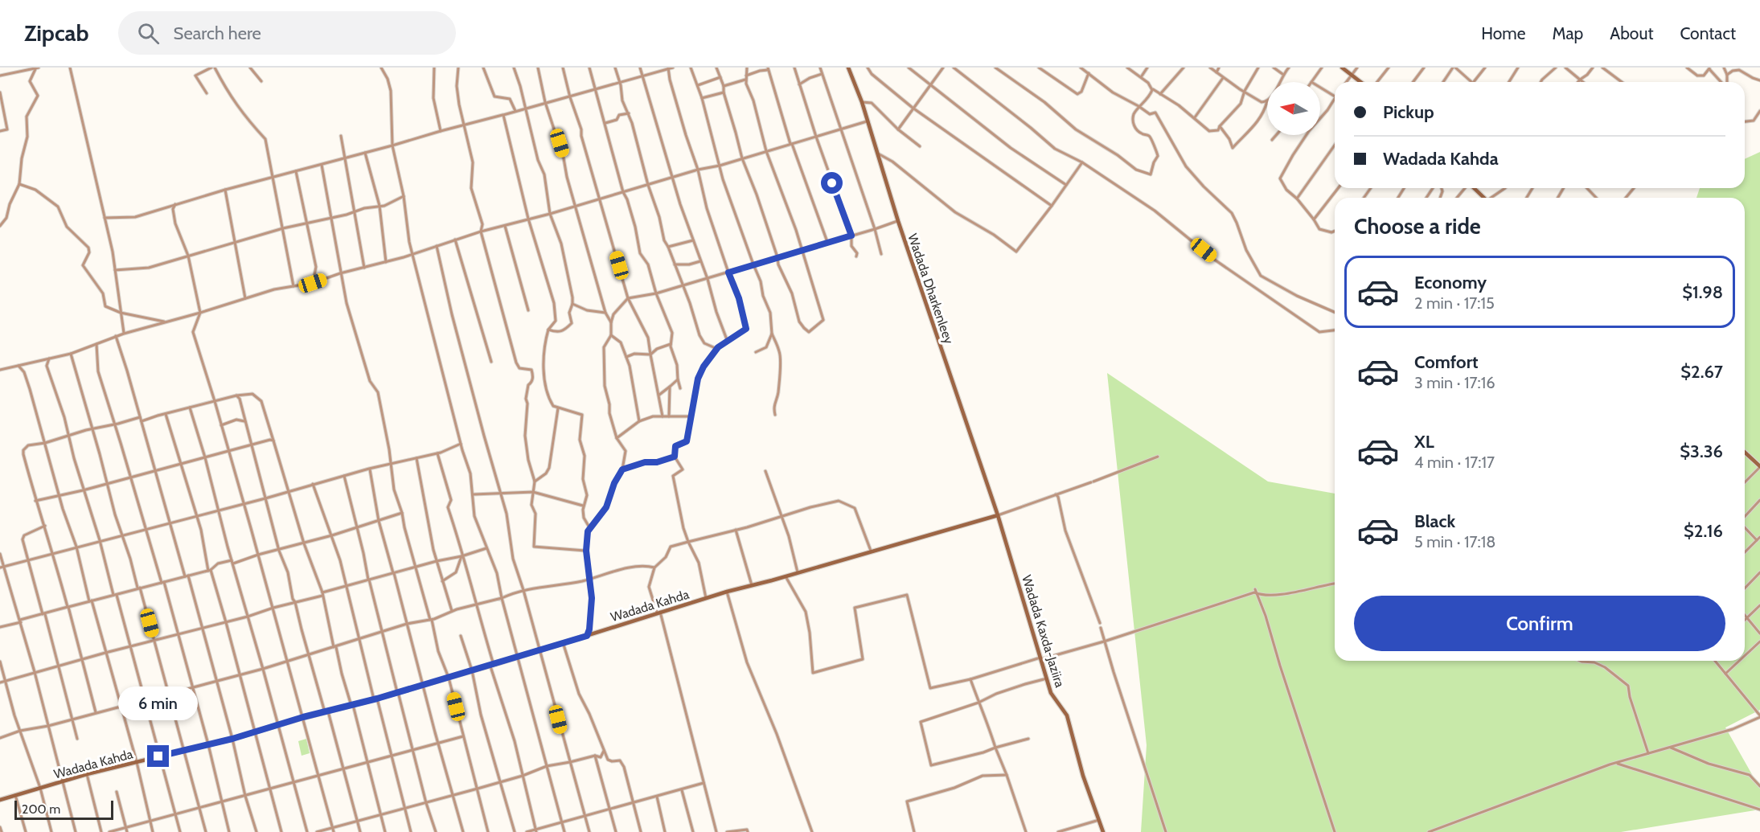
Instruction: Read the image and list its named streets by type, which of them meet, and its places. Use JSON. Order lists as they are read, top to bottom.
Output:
{
  "streets": {
    "main road": ["Wadada Dharkenleey", "Wadada Kahda", "Wadada Kaxda-Jaziira"]
  },
  "crossings": [
    ["Wadada Dharkenleey", "Wadada Kahda"],
    ["Wadada Dharkenleey", "Wadada Kaxda-Jaziira"],
    ["Wadada Kahda", "Wadada Kaxda-Jaziira"]
  ],
  "scale_bar": "200 m",
  "north": "left",
  "page": {
    "header": "Zipcab",
    "search": "Search here",
    "nav": [
      "Home",
      "Map",
      "About",
      "Contact"
    ],
    "banner": ["Pickup", "Wadada Kahda"],
    "heading": "Choose a ride",
    "list": [
      {
        "name": "Economy",
        "note": "2 min · 17:15",
        "value": "$1.98"
      },
      {
        "name": "Comfort",
        "note": "3 min · 17:16",
        "value": "$2.67"
      },
      {
        "name": "XL",
        "note": "4 min · 17:17",
        "value": "$3.36"
      },
      {
        "name": "Black",
        "note": "5 min · 17:18",
        "value": "$2.16"
      }
    ],
    "buttons": "Confirm",
    "bubble": "6 min",
    "scale": "200 m"
  }
}
